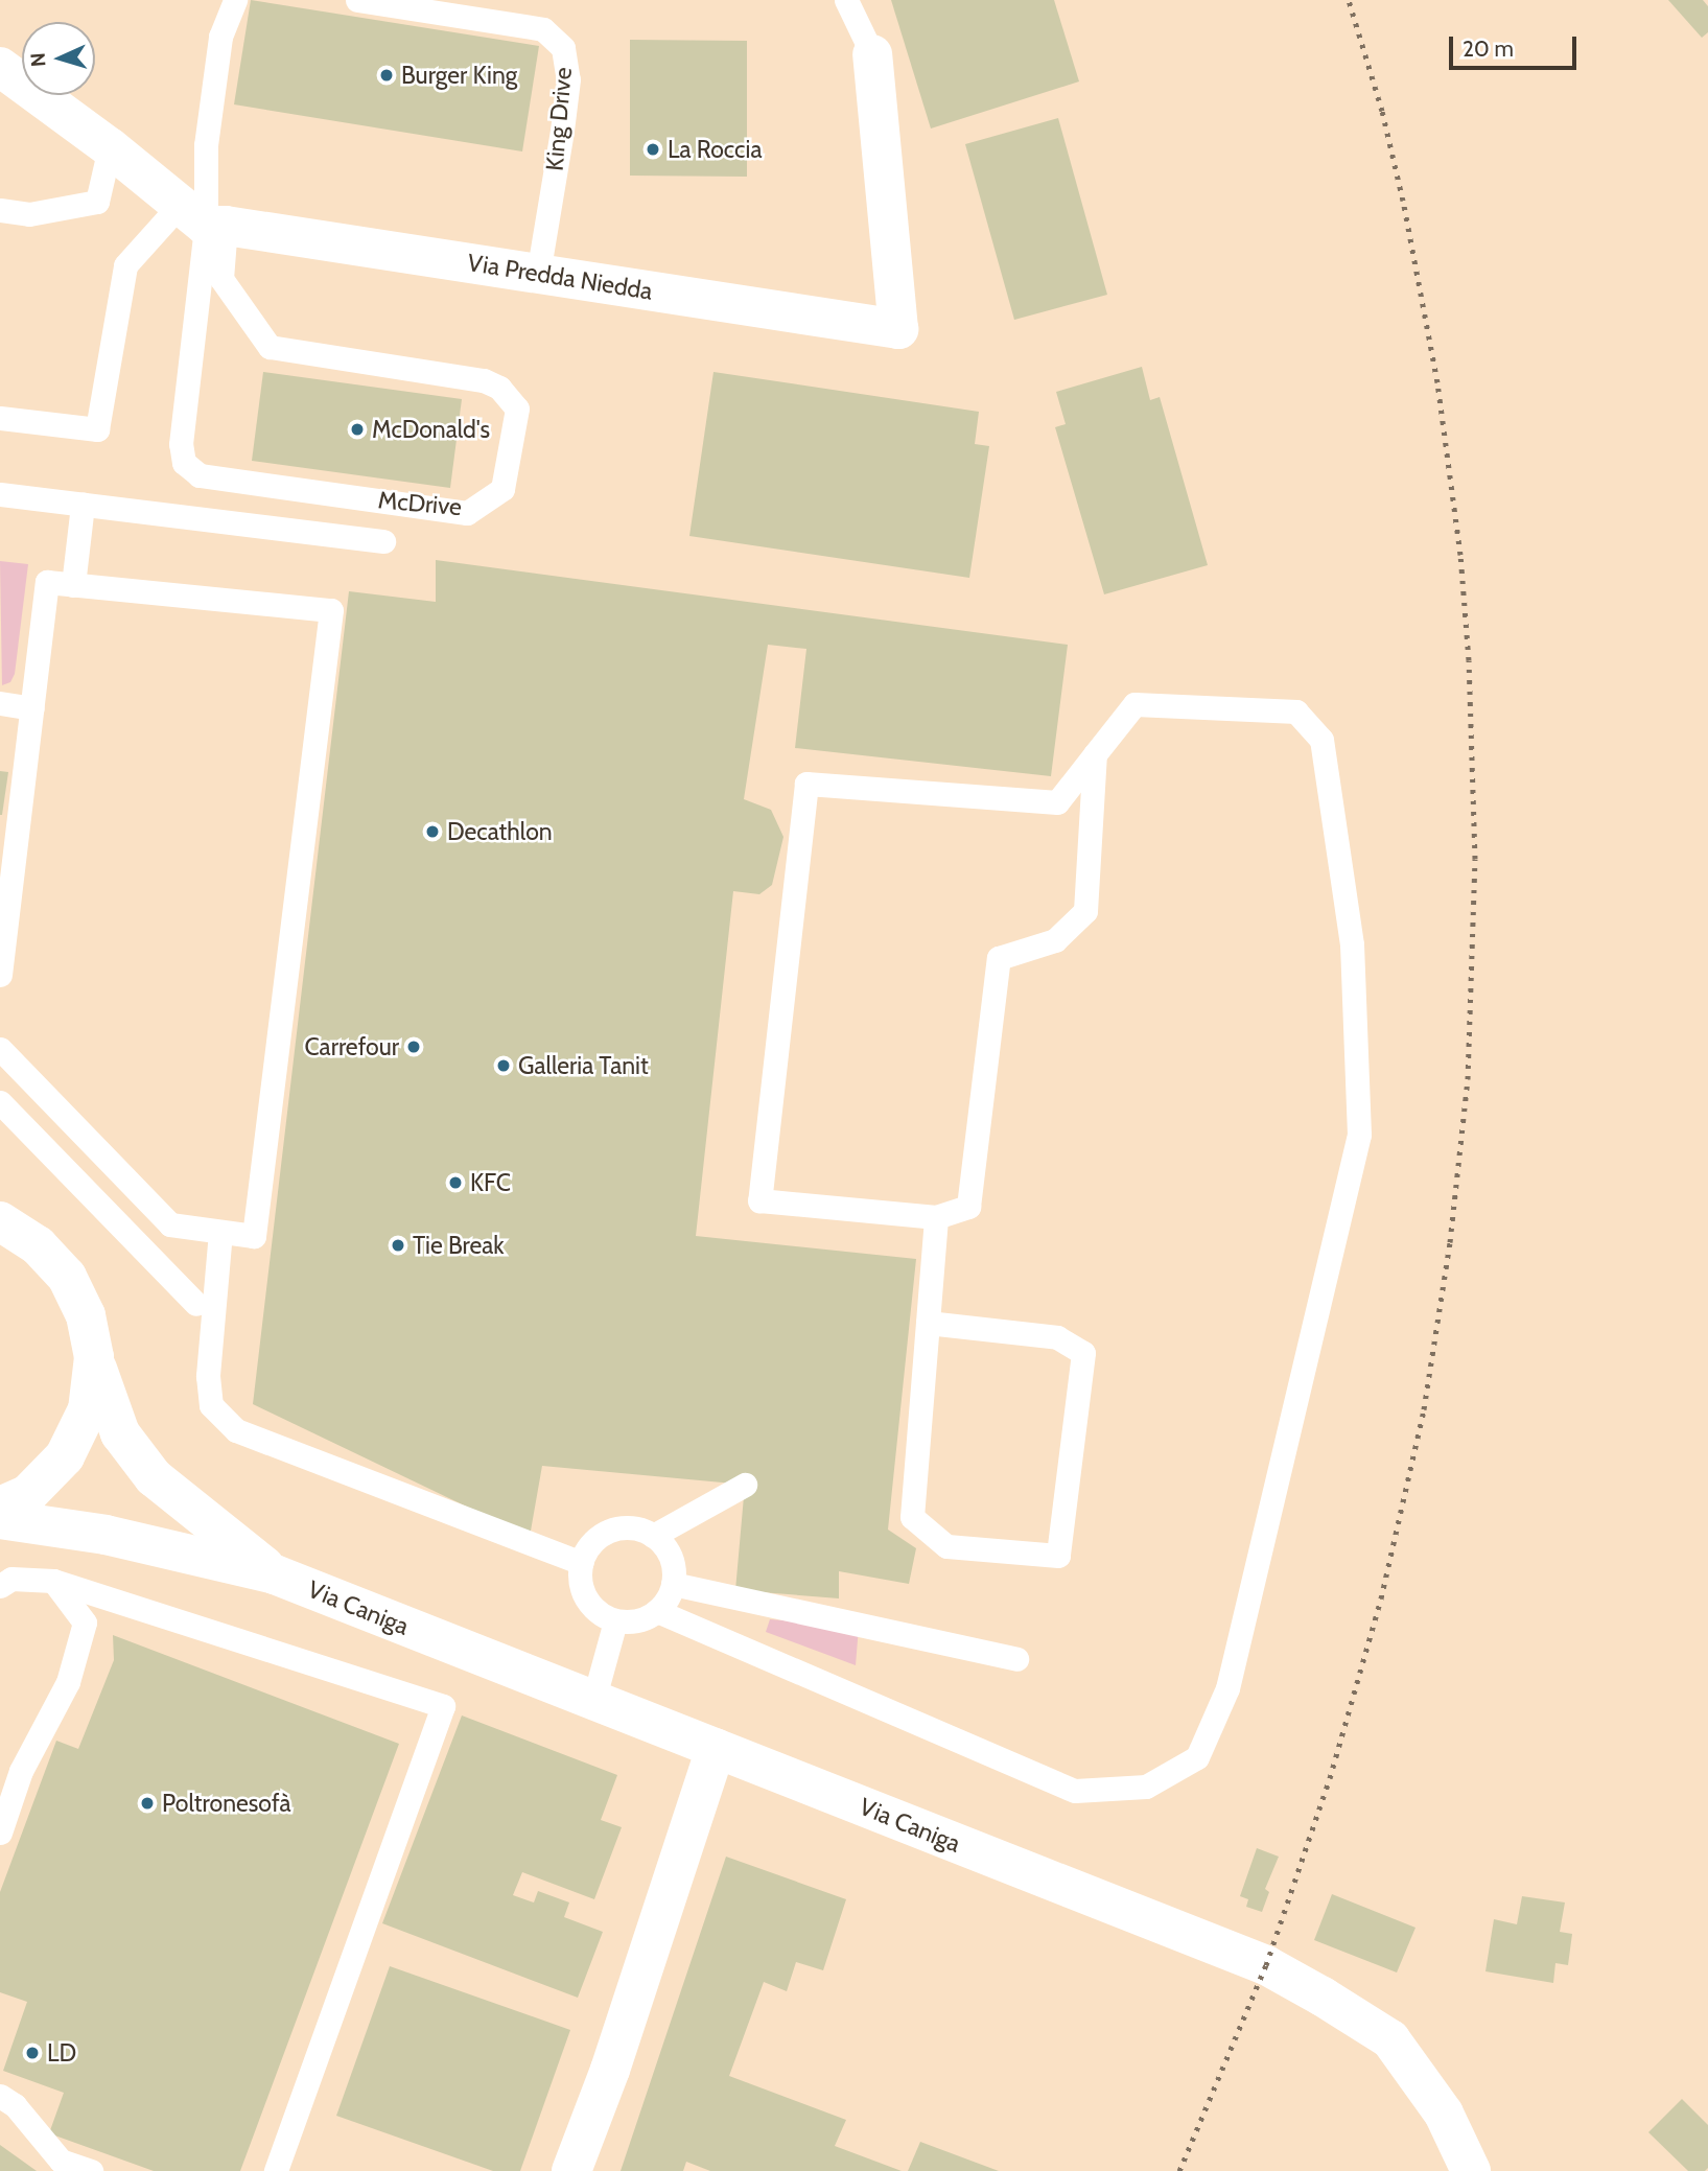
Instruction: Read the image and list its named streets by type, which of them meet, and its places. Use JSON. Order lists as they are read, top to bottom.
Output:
{
  "streets": {
    "street": ["Via Predda Niedda", "Via Caniga"],
    "lane": ["King Drive", "McDrive"]
  },
  "crossings": [
    ["King Drive", "Via Predda Niedda"],
    ["Via Predda Niedda", "McDrive"]
  ],
  "places": [
    "Burger King",
    "La Roccia",
    "McDonald's",
    "Decathlon",
    "Carrefour",
    "Galleria Tanit",
    "KFC",
    "Tie Break",
    "Poltronesofà",
    "LD"
  ],
  "scale_bar": "20 m",
  "north": "left"
}
